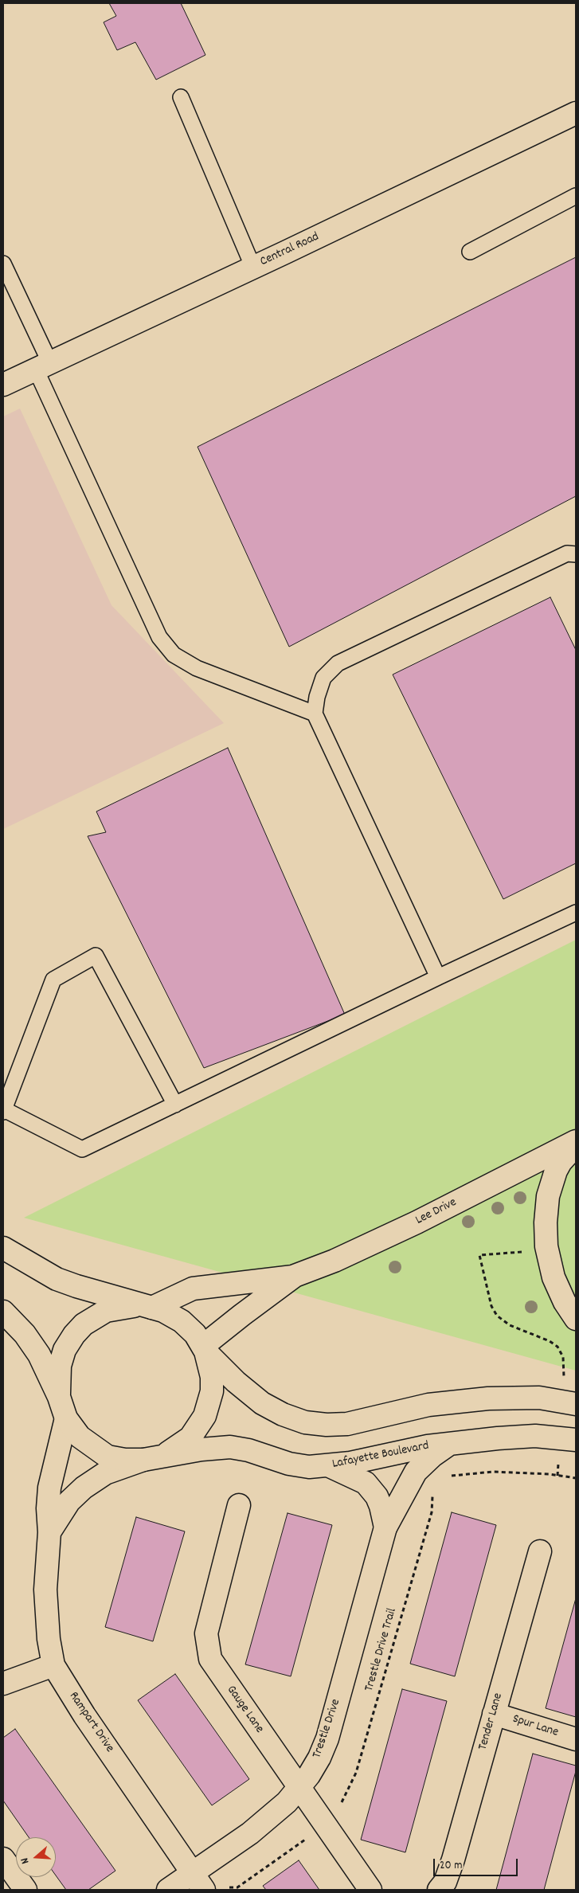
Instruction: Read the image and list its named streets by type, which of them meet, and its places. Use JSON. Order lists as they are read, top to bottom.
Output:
{
  "streets": {
    "street": [
      "Central Road",
      "Lee Drive",
      "Lafayette Boulevard",
      "Gauge Lane",
      "Tender Lane",
      "Rampart Drive",
      "Spur Lane",
      "Trestle Drive"
    ],
    "path": ["Trestle Drive Trail"]
  },
  "crossings": [
    ["Lafayette Boulevard", "Rampart Drive"],
    ["Gauge Lane", "Trestle Drive"],
    ["Tender Lane", "Spur Lane"],
    ["Rampart Drive", "Trestle Drive"]
  ],
  "scale_bar": "20 m",
  "north": "left"
}
